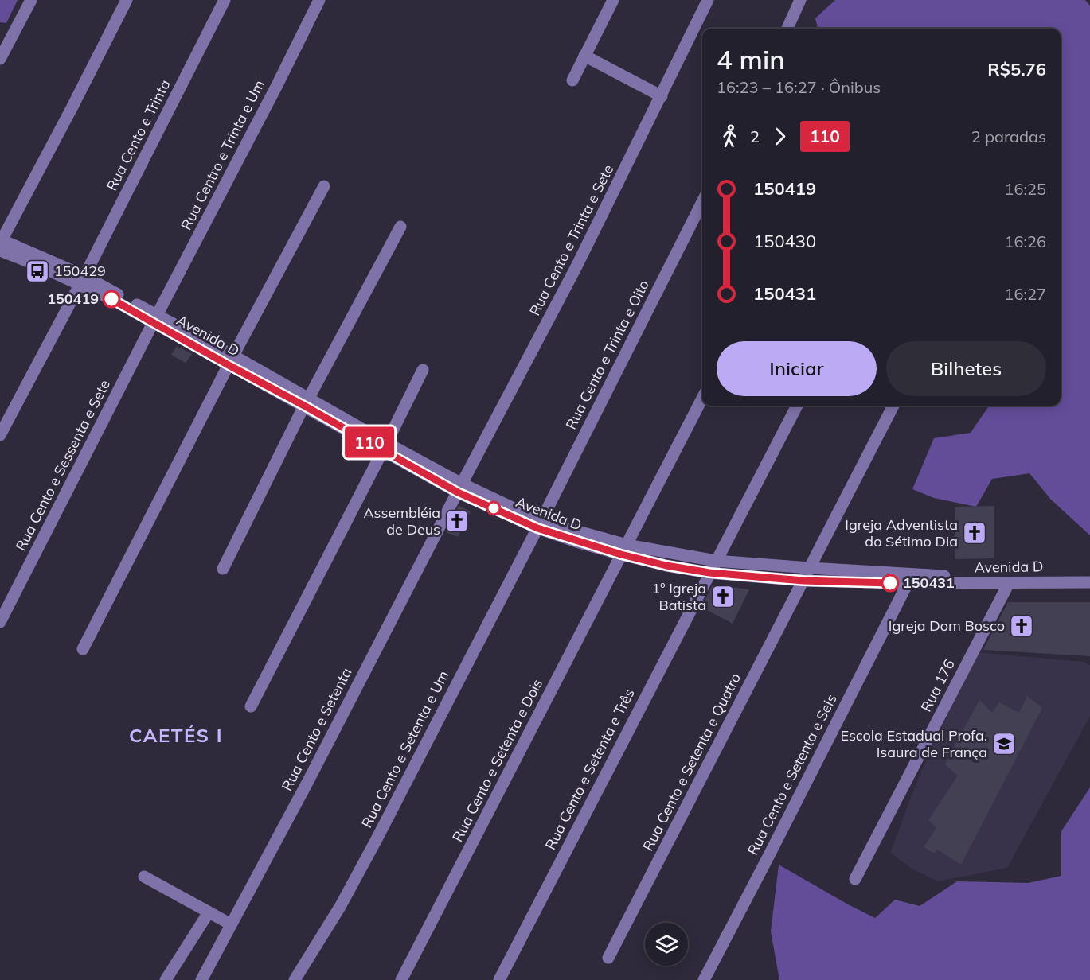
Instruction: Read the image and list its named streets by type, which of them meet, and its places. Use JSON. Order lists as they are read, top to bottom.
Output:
{
  "streets": {
    "street": [
      "Rua Cento e Trinta",
      "Rua Centro e Trinta e Um",
      "Rua Cento e Trinta e Sete",
      "Avenida D",
      "Rua Cento e Trinta e Oito",
      "Rua Cento e Sessenta e Sete",
      "Rua 176",
      "Rua Cento e Setenta",
      "Rua Cento e Setenta e Um",
      "Rua Cento e Setenta e Dois",
      "Rua Cento e Setenta e Quatro",
      "Rua Cento e Setenta e Três",
      "Rua Cento e Setenta e Seis"
    ]
  },
  "crossings": [
    ["Rua Cento e Trinta", "Avenida D"],
    ["Rua Centro e Trinta e Um", "Avenida D"],
    ["Rua Centro e Trinta e Um", "Rua Cento e Sessenta e Sete"],
    ["Rua Cento e Trinta e Sete", "Avenida D"],
    ["Rua Cento e Trinta e Sete", "Rua Cento e Setenta"],
    ["Avenida D", "Rua Cento e Trinta e Oito"],
    ["Avenida D", "Rua Cento e Sessenta e Sete"],
    ["Avenida D", "Rua 176"],
    ["Avenida D", "Rua Cento e Setenta"],
    ["Avenida D", "Rua Cento e Setenta e Um"],
    ["Avenida D", "Rua Cento e Setenta e Dois"],
    ["Avenida D", "Rua Cento e Setenta e Quatro"],
    ["Avenida D", "Rua Cento e Setenta e Três"],
    ["Avenida D", "Rua Cento e Setenta e Seis"],
    ["Rua Cento e Trinta e Oito", "Rua Cento e Setenta e Um"]
  ],
  "districts": ["CAETÉS I"],
  "places": {
    "bus stop": ["150429"],
    "other": ["150419", "150431"],
    "church": [
      "Assembléia de Deus",
      "Igreja Adventista do Sétimo Dia",
      "1º Igreja Batista",
      "Igreja Dom Bosco"
    ],
    "school or university": ["Escola Estadual Profa. Isaura de França"]
  },
  "lines": ["bus line 110"],
  "page": {
    "on_map": "110",
    "heading": ["4 min", "16:23 – 16:27 · Ônibus", "R$5.76"],
    "legs": ["2", "110", "2 paradas"],
    "list": [
      {
        "name": "150419",
        "value": "16:25"
      },
      {
        "name": "150430",
        "value": "16:26"
      },
      {
        "name": "150431",
        "value": "16:27"
      }
    ],
    "buttons": ["Iniciar", "Bilhetes"]
  }
}
